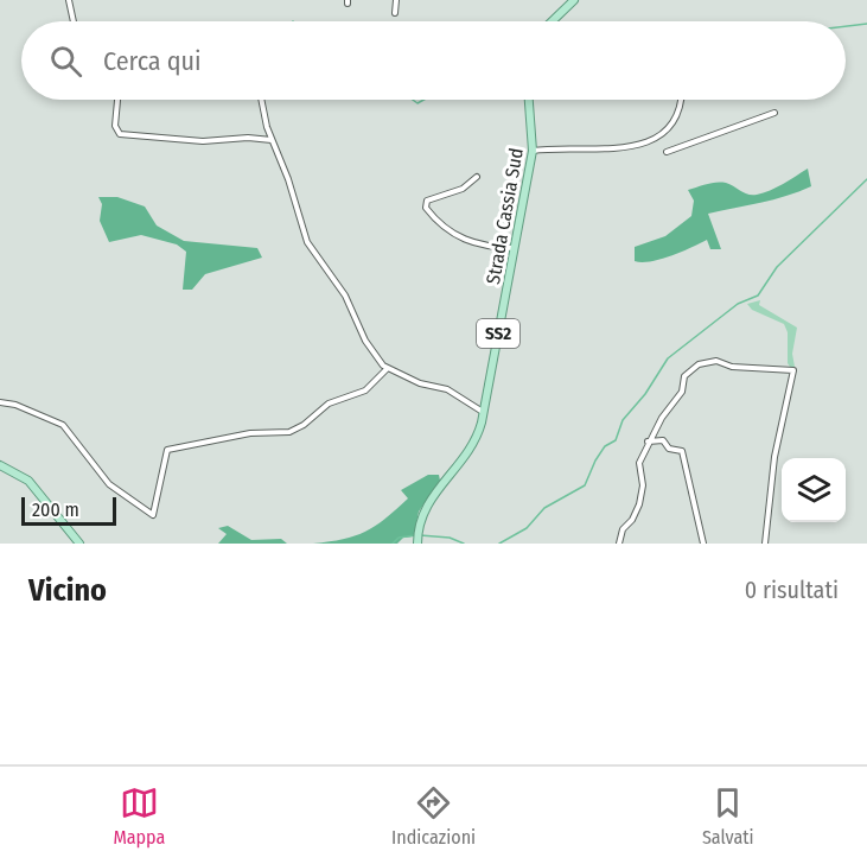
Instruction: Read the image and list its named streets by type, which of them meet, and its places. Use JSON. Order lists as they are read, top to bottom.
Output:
{
  "streets": {
    "main road": ["Strada Cassia Sud", "SS2"]
  },
  "scale_bar": "200 m",
  "page": {
    "search": "Cerca qui",
    "scale": "200 m",
    "heading": ["Vicino", "0 risultati"],
    "nav": ["Mappa", "Indicazioni", "Salvati"]
  }
}
